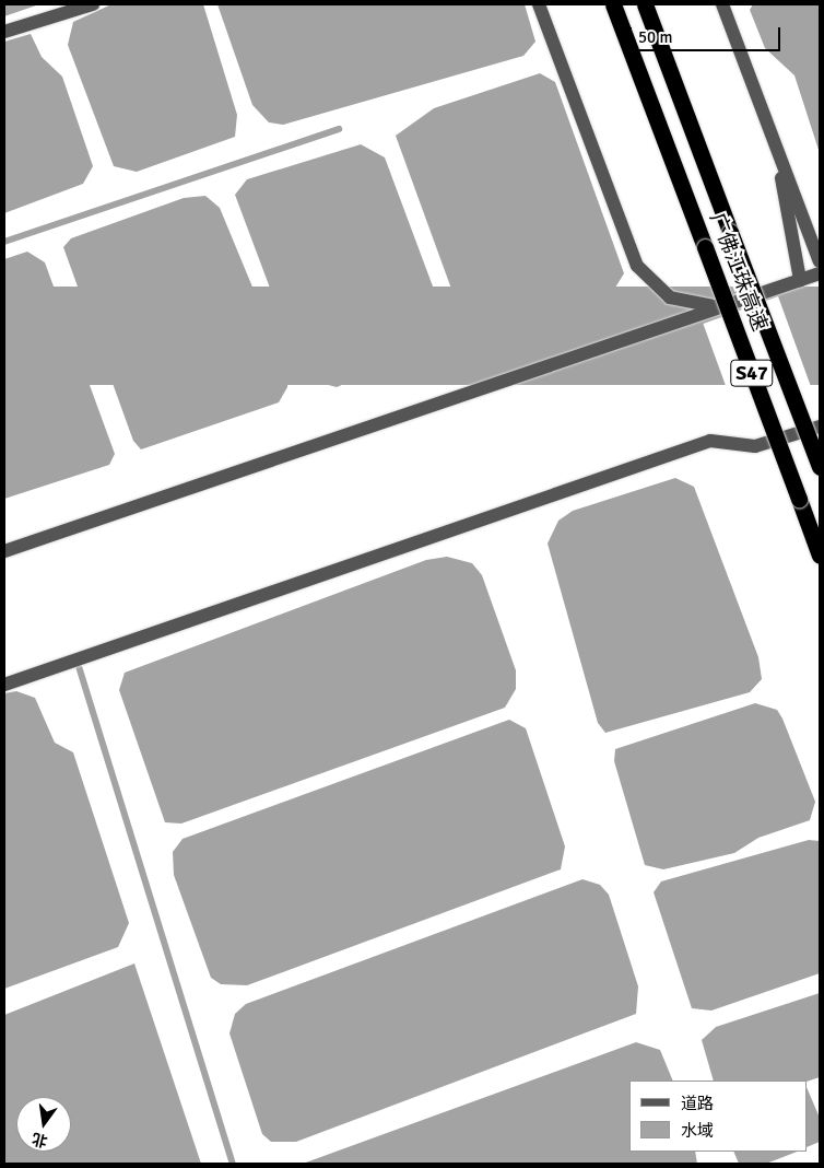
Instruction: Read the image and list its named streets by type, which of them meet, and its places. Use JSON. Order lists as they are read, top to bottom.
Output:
{
  "streets": {
    "highway": ["广佛江珠高速", "S47"]
  },
  "legend": ["道路", "水域"],
  "scale_bar": "50 m",
  "north": "bottom"
}
